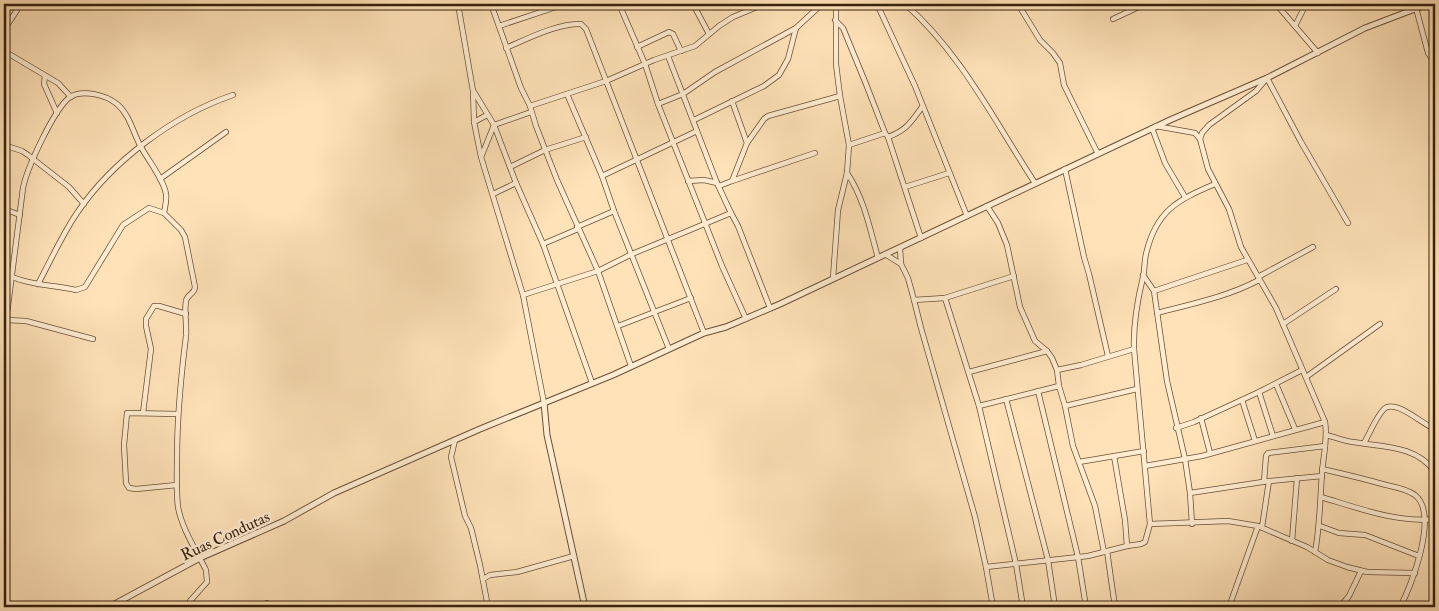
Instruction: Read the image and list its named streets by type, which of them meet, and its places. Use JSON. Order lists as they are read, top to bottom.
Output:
{
  "streets": {
    "street": ["Ruas Condutas"]
  }
}
